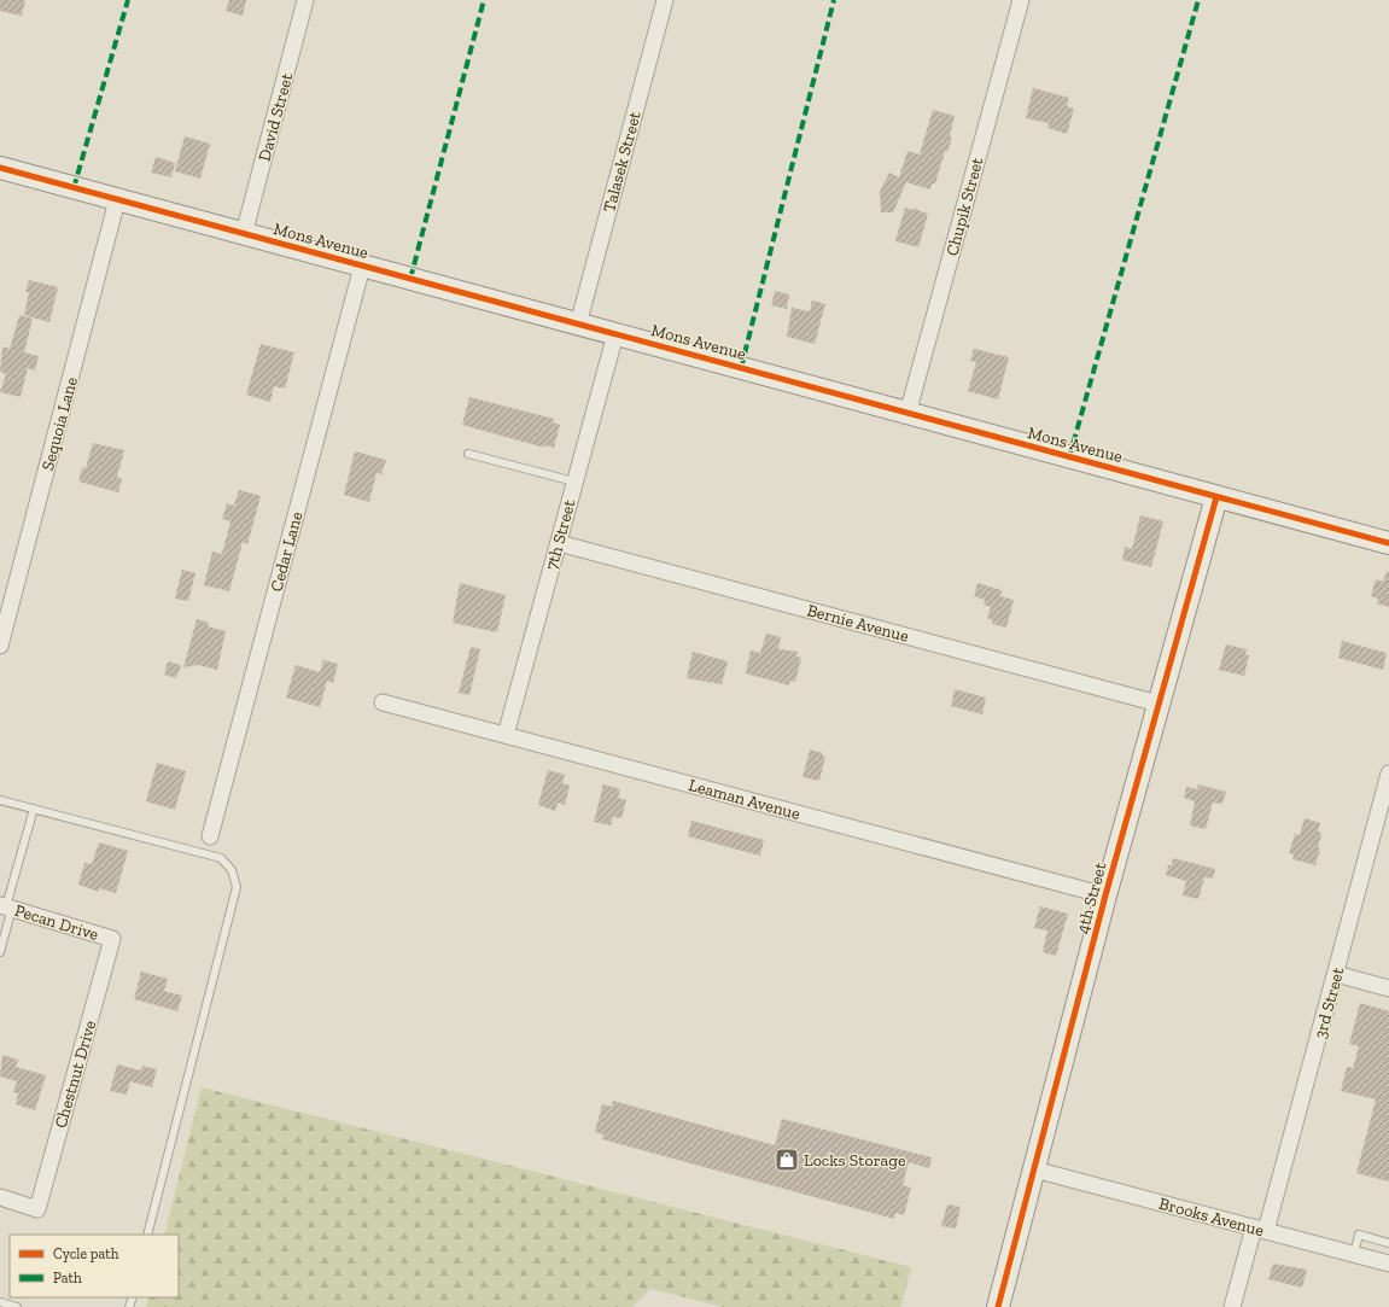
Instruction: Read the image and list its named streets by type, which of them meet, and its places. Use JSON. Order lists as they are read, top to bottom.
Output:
{
  "streets": {
    "street": [
      "David Street",
      "Talasek Street",
      "Chupik Street",
      "Mons Avenue",
      "Sequoia Lane",
      "7th Street",
      "Cedar Lane",
      "Bernie Avenue",
      "Leaman Avenue",
      "4th Street",
      "Pecan Drive",
      "3rd Street",
      "Chestnut Drive",
      "Brooks Avenue"
    ]
  },
  "crossings": [
    ["David Street", "Mons Avenue"],
    ["Talasek Street", "Mons Avenue"],
    ["Chupik Street", "Mons Avenue"],
    ["Mons Avenue", "Sequoia Lane"],
    ["Mons Avenue", "7th Street"],
    ["Mons Avenue", "Cedar Lane"],
    ["Mons Avenue", "4th Street"],
    ["7th Street", "Bernie Avenue"],
    ["7th Street", "Leaman Avenue"],
    ["Bernie Avenue", "4th Street"],
    ["Leaman Avenue", "4th Street"],
    ["4th Street", "Brooks Avenue"],
    ["Pecan Drive", "Chestnut Drive"],
    ["3rd Street", "Brooks Avenue"]
  ],
  "places": {
    "shop": ["Locks Storage"]
  },
  "legend": ["Cycle path", "Path"]
}
